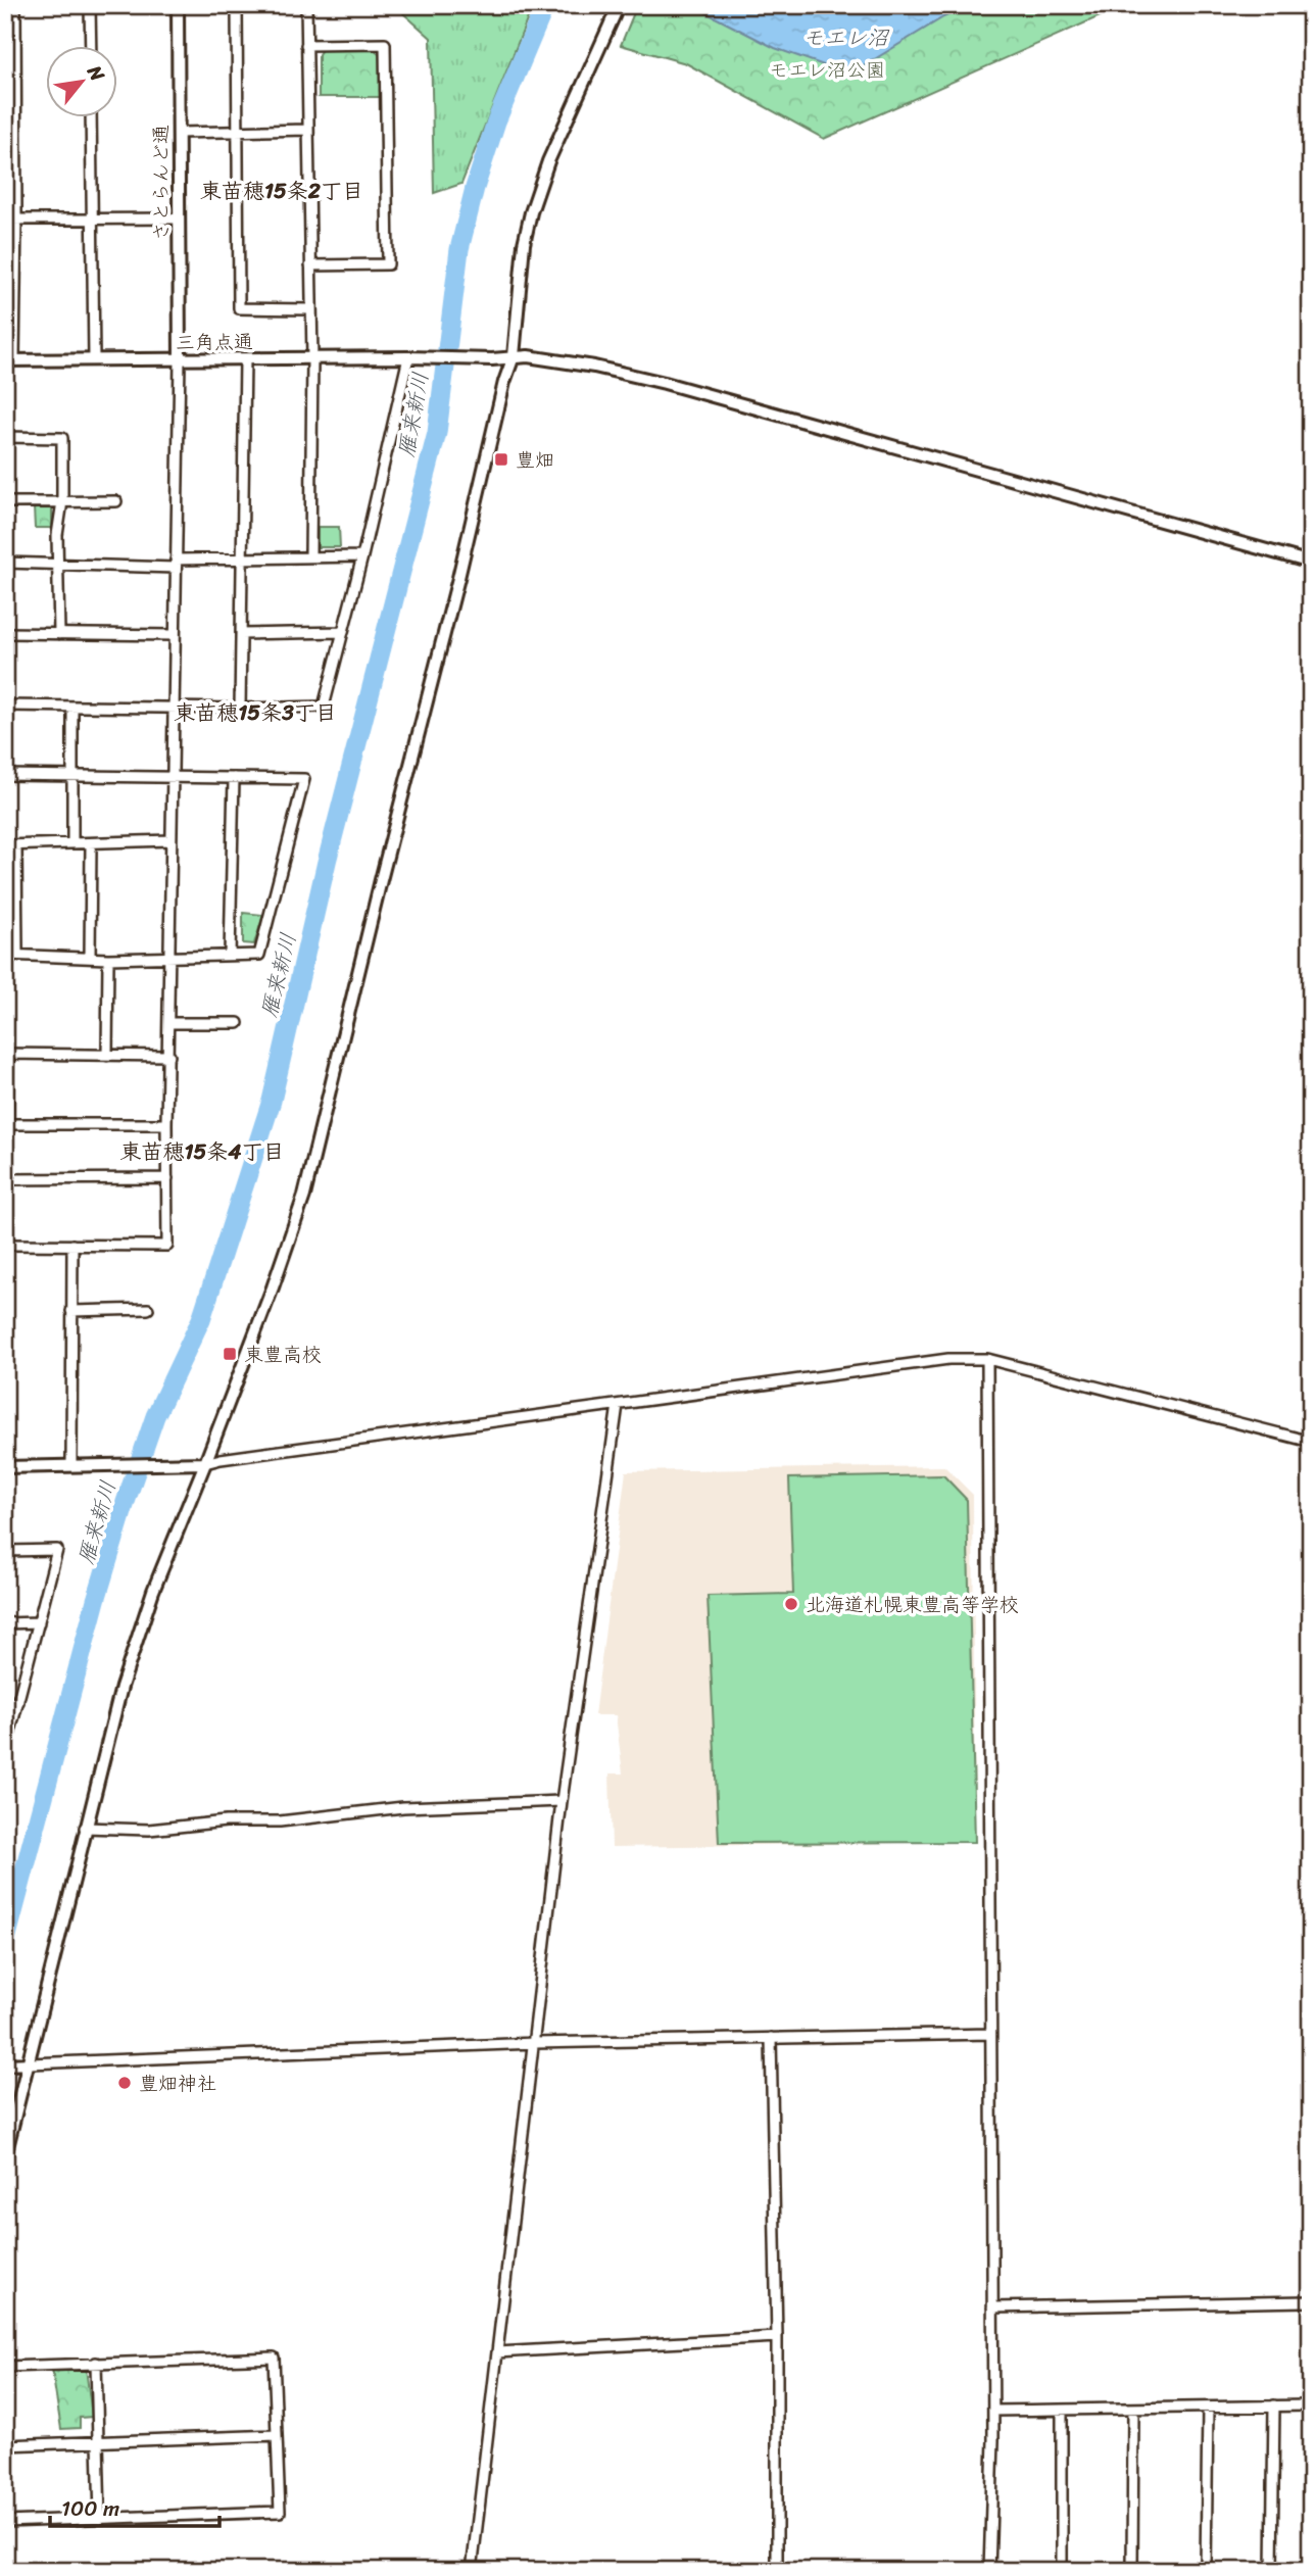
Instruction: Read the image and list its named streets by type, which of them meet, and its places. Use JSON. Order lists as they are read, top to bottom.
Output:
{
  "streets": {
    "street": ["さとらんど通", "三角点通"]
  },
  "crossings": [
    ["さとらんど通", "三角点通"]
  ],
  "districts": ["東苗穂15条2丁目", "東苗穂15条3丁目", "東苗穂15条4丁目"],
  "water": ["モエレ沼", "雁来新川"],
  "parks": ["モエレ沼公園"],
  "places": {
    "transit": ["豊畑", "東豊高校"],
    "other": ["北海道札幌東豊高等学校", "豊畑神社"]
  },
  "scale_bar": "100 m",
  "north": "top right"
}
